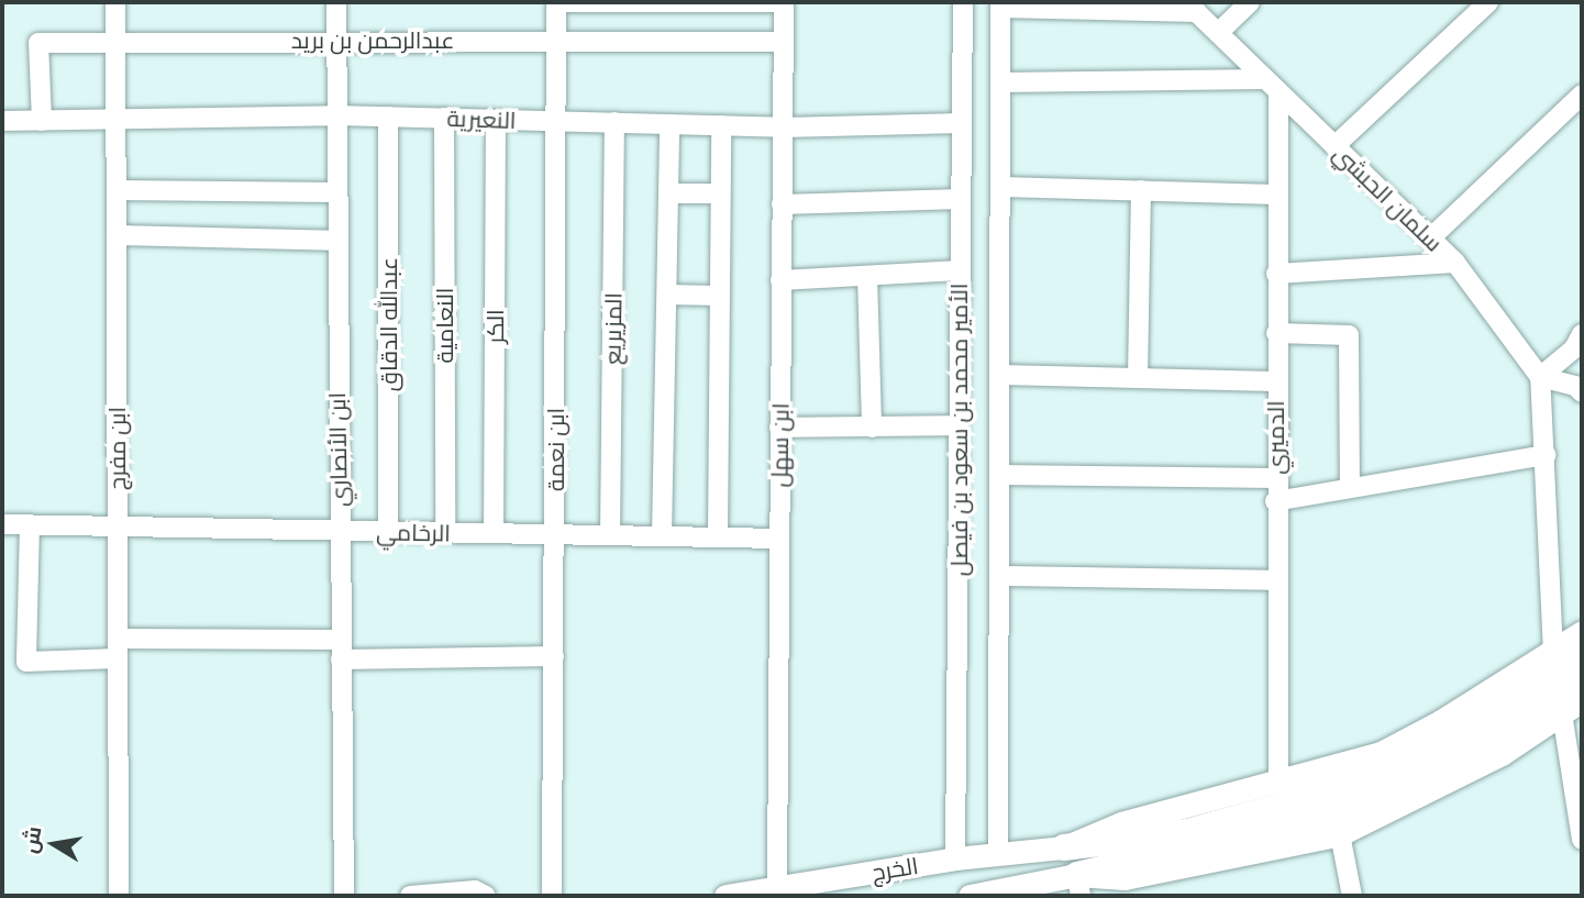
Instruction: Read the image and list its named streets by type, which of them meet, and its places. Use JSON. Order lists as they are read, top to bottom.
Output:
{
  "streets": {
    "main road": ["الخرج"],
    "street": [
      "عبدالرحمن بن بريد",
      "النعيرية",
      "سلمان الحبشي",
      "عبدالله الدقاق",
      "النعامية",
      "الكر",
      "المزيريع",
      "الأمير محمد بن سعود بن فيصل",
      "الدميري",
      "ابن سهل",
      "ابن مفرج",
      "ابن الأنصاري",
      "ابن نعمة",
      "الرخامي"
    ]
  },
  "crossings": [
    ["عبدالرحمن بن بريد", "النعيرية"],
    ["عبدالرحمن بن بريد", "ابن سهل"],
    ["عبدالرحمن بن بريد", "ابن مفرج"],
    ["عبدالرحمن بن بريد", "ابن الأنصاري"],
    ["عبدالرحمن بن بريد", "ابن نعمة"],
    ["النعيرية", "عبدالله الدقاق"],
    ["النعيرية", "النعامية"],
    ["النعيرية", "الكر"],
    ["النعيرية", "المزيريع"],
    ["النعيرية", "الأمير محمد بن سعود بن فيصل"],
    ["النعيرية", "ابن سهل"],
    ["النعيرية", "ابن مفرج"],
    ["النعيرية", "ابن الأنصاري"],
    ["النعيرية", "ابن نعمة"],
    ["سلمان الحبشي", "الدميري"],
    ["عبدالله الدقاق", "الرخامي"],
    ["النعامية", "الرخامي"],
    ["الكر", "الرخامي"],
    ["المزيريع", "الرخامي"],
    ["الأمير محمد بن سعود بن فيصل", "الخرج"],
    ["الدميري", "الخرج"],
    ["ابن سهل", "الرخامي"],
    ["ابن سهل", "الخرج"],
    ["ابن مفرج", "الرخامي"],
    ["ابن الأنصاري", "الرخامي"],
    ["ابن نعمة", "الرخامي"]
  ],
  "north": "left"
}
